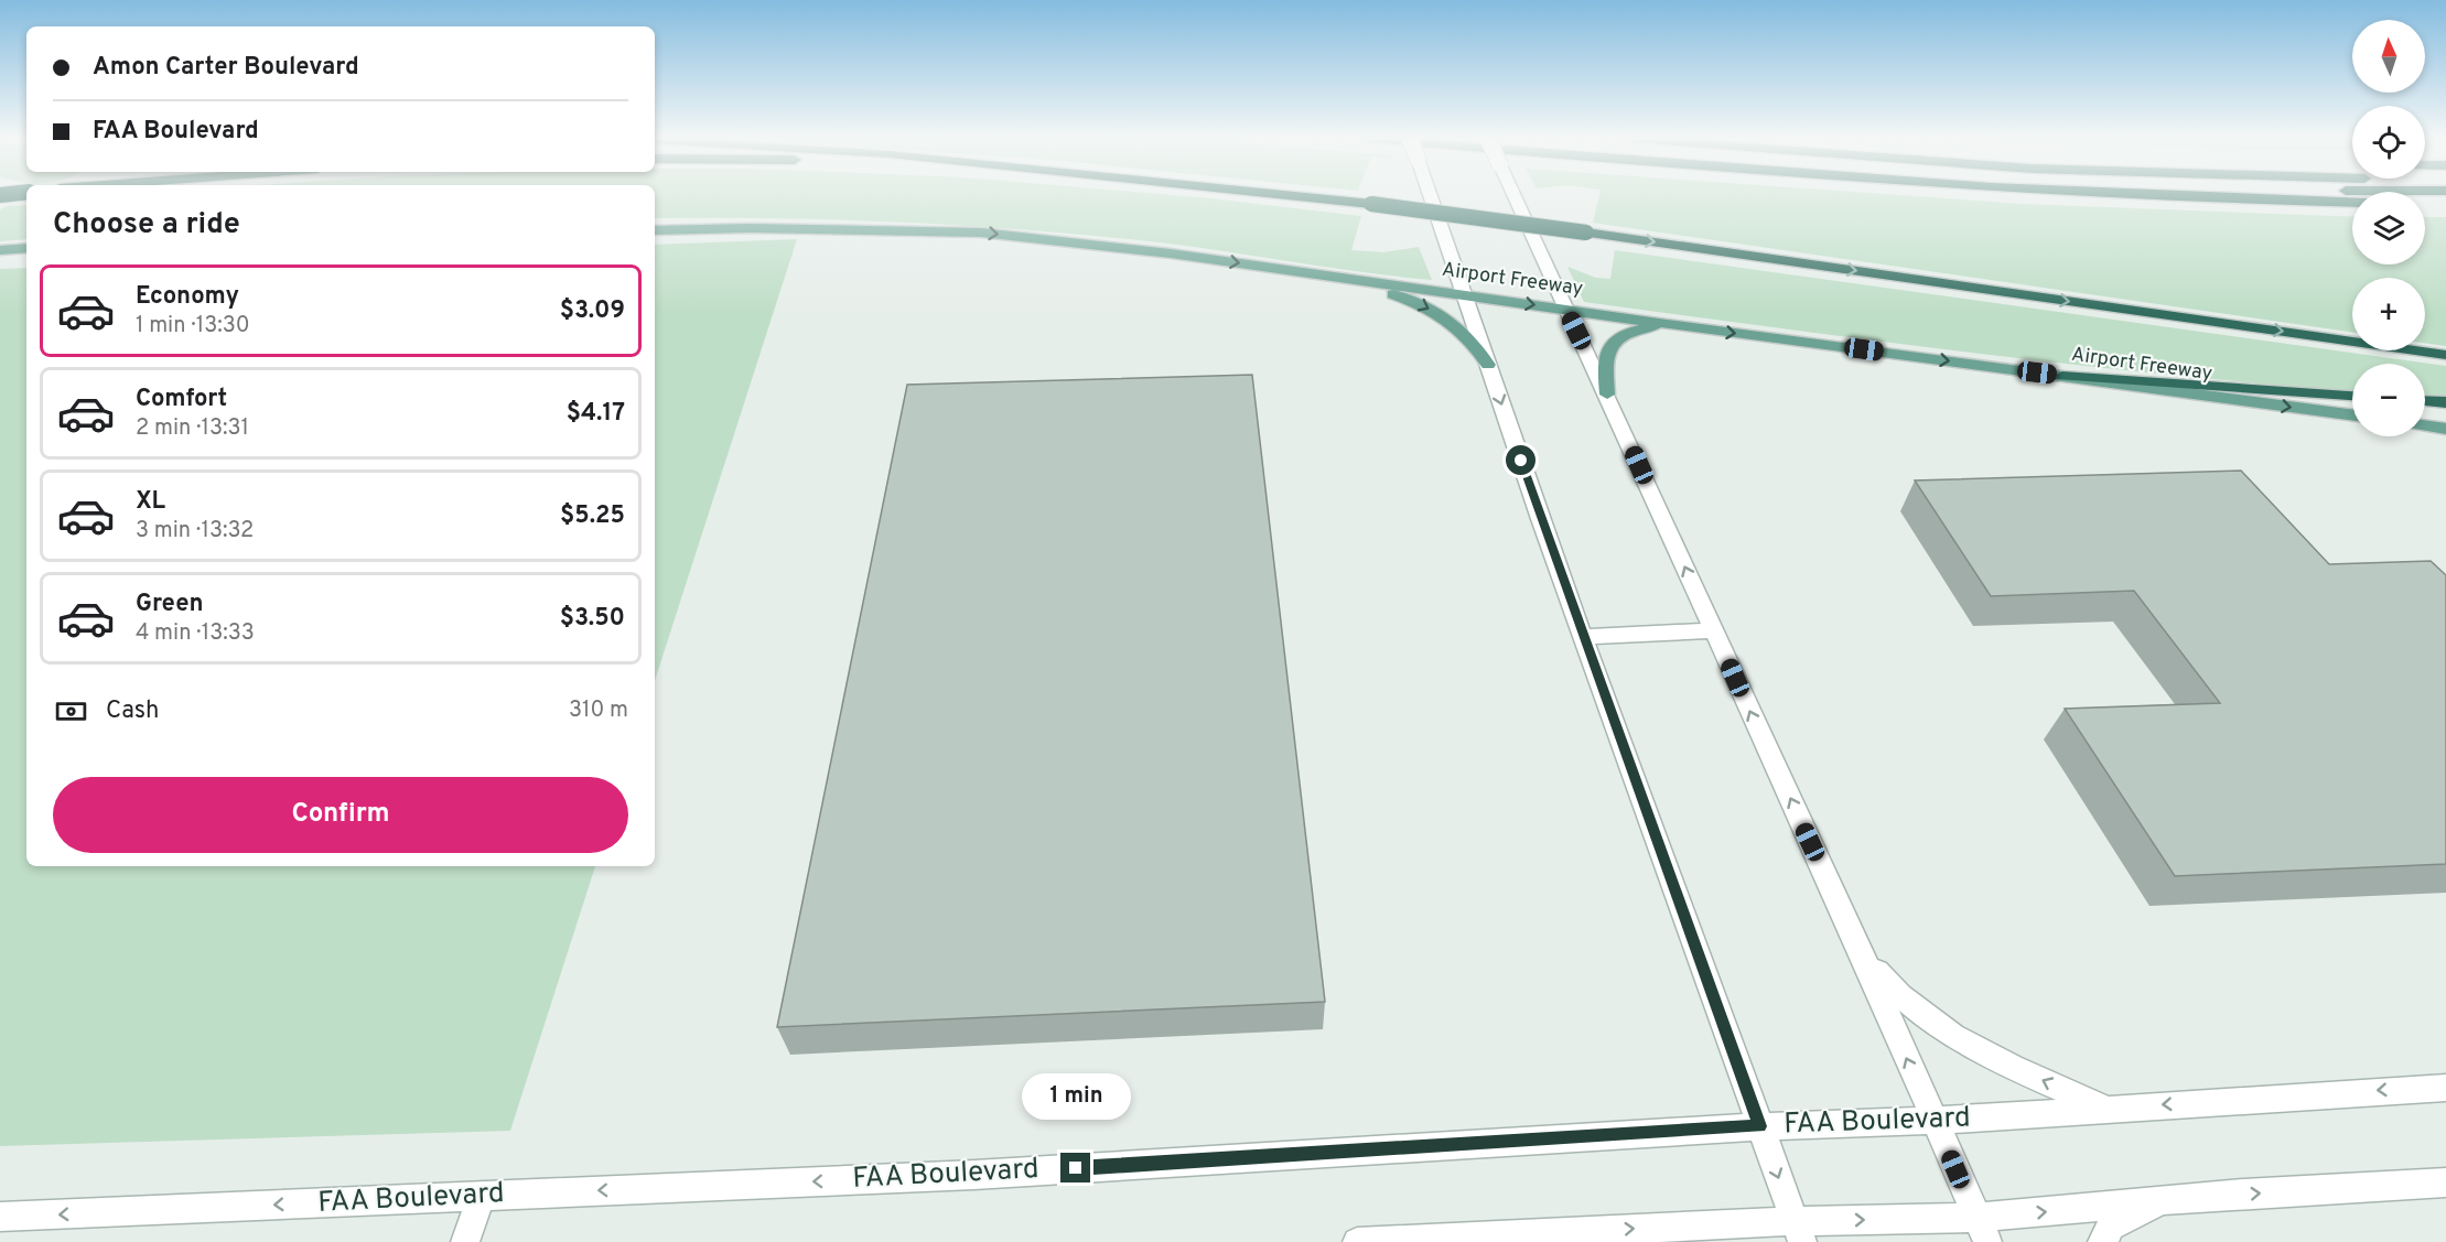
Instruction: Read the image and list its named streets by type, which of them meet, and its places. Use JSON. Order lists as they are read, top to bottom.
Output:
{
  "streets": {
    "main road": ["Airport Freeway"],
    "street": ["FAA Boulevard"]
  },
  "one_way": ["Airport Freeway"],
  "north": "top",
  "page": {
    "map_buttons": ["+", "−"],
    "banner": ["Amon Carter Boulevard", "FAA Boulevard"],
    "heading": "Choose a ride",
    "list": [
      {
        "name": "Economy",
        "note": "1 min · 13:30",
        "value": "$3.09"
      },
      {
        "name": "Comfort",
        "note": "2 min · 13:31",
        "value": "$4.17"
      },
      {
        "name": "XL",
        "note": "3 min · 13:32",
        "value": "$5.25"
      },
      {
        "name": "Green",
        "note": "4 min · 13:33",
        "value": "$3.50"
      }
    ],
    "pay": ["Cash", "310 m"],
    "buttons": "Confirm",
    "bubble": "1 min"
  }
}
